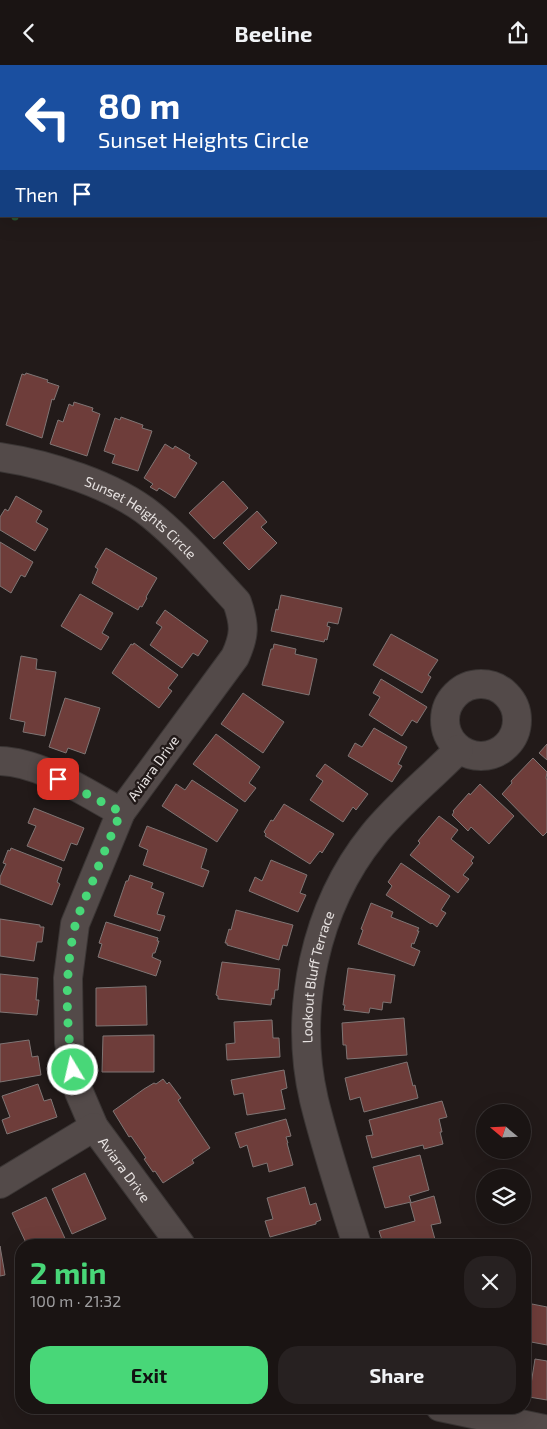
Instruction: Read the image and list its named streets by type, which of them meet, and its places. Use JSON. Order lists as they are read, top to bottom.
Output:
{
  "streets": {
    "street": ["Sunset Heights Circle", "Aviara Drive", "Lookout Bluff Terrace"]
  },
  "crossings": [
    ["Sunset Heights Circle", "Aviara Drive"]
  ],
  "north": "left",
  "page": {
    "header": "Beeline",
    "turn": ["80 m", "Sunset Heights Circle"],
    "then": "Then",
    "heading": ["2 min", "100 m · 21:32"],
    "buttons": ["Exit", "Share"]
  }
}
